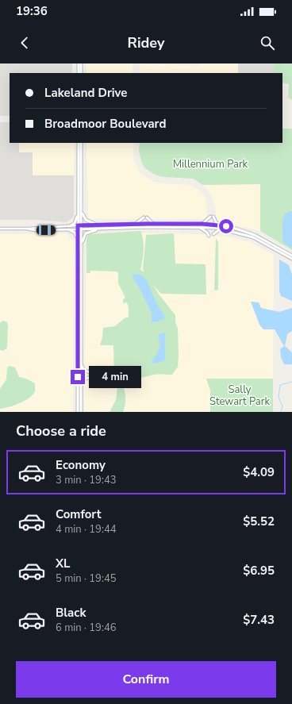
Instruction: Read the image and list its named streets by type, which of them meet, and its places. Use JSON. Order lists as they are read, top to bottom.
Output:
{
  "parks": ["Millennium Park", "Sally Stewart Park"],
  "page": {
    "status": "19:36",
    "header": "Ridey",
    "banner": ["Lakeland Drive", "Broadmoor Boulevard"],
    "bubble": "4 min",
    "heading": "Choose a ride",
    "list": [
      {
        "name": "Economy",
        "note": "3 min · 19:43",
        "value": "$4.09"
      },
      {
        "name": "Comfort",
        "note": "4 min · 19:44",
        "value": "$5.52"
      },
      {
        "name": "XL",
        "note": "5 min · 19:45",
        "value": "$6.95"
      },
      {
        "name": "Black",
        "note": "6 min · 19:46",
        "value": "$7.43"
      }
    ],
    "buttons": "Confirm"
  }
}
